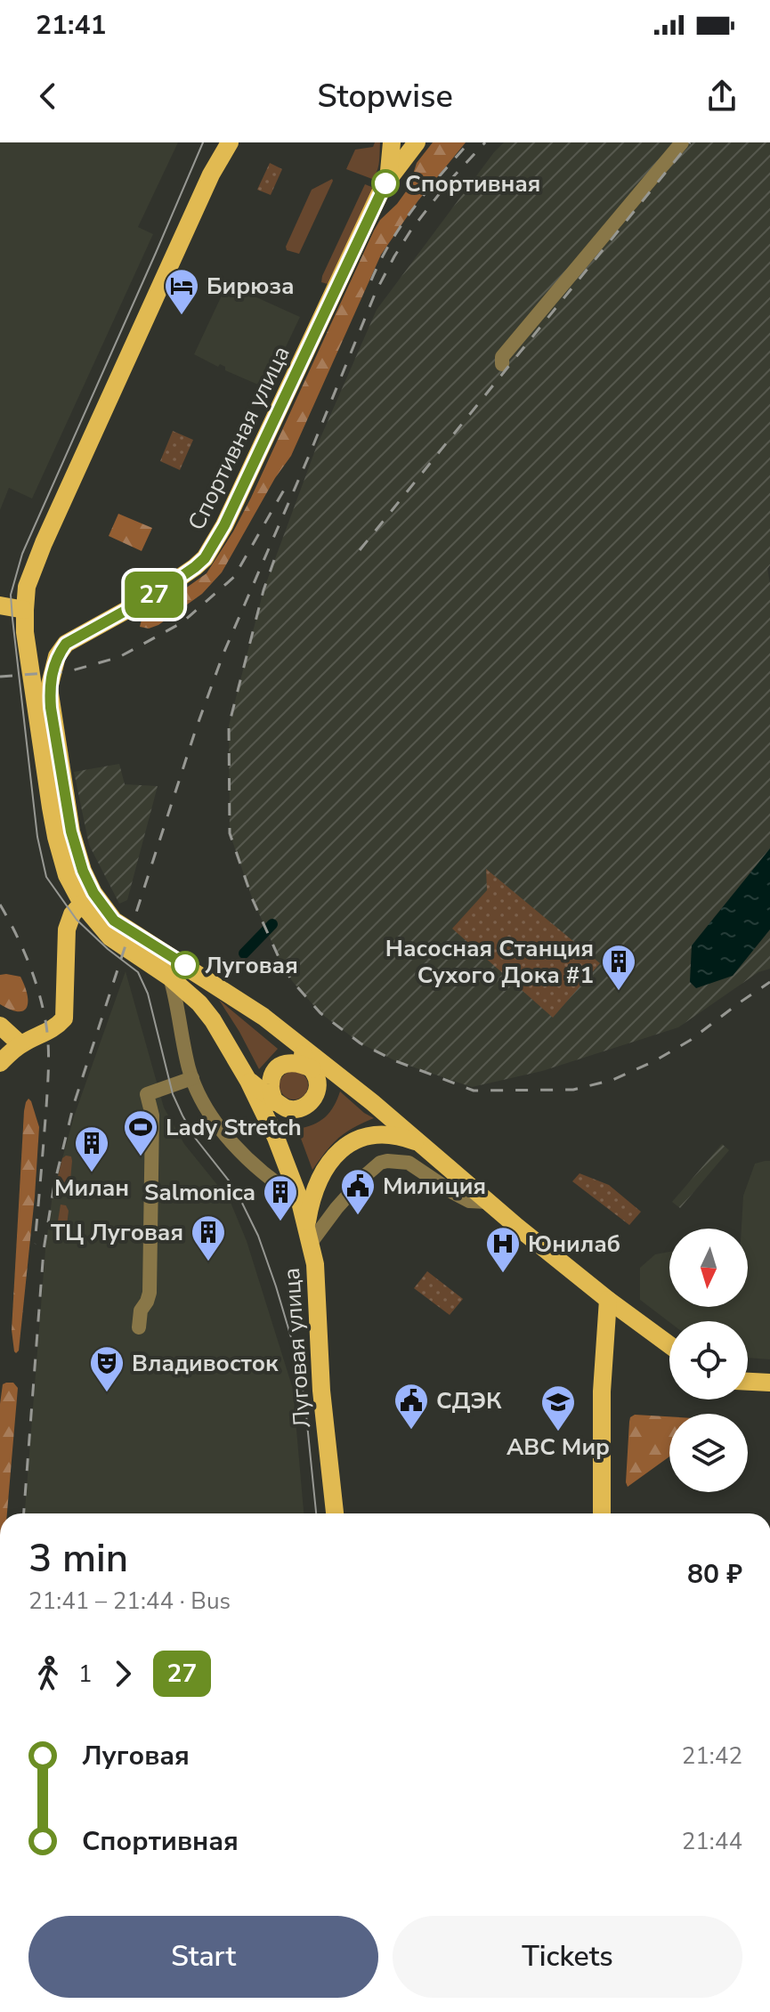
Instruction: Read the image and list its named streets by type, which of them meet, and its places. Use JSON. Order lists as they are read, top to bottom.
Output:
{
  "streets": {
    "main road": ["Спортивная улица", "Луговая улица"]
  },
  "places": {
    "other": ["Спортивная", "Луговая"],
    "hotel": ["Бирюза"],
    "building": [
      "Насосная Станция Сухого Дока #1",
      "Милан",
      "Salmonica",
      "ТЦ Луговая"
    ],
    "sports": ["Lady Stretch"],
    "public building": ["Милиция", "СДЭК"],
    "hospital": ["Юнилаб"],
    "theatre": ["Владивосток"],
    "school or university": ["ABC Мир"]
  },
  "lines": ["bus line 27"],
  "north": "bottom",
  "page": {
    "status": "21:41",
    "header": "Stopwise",
    "on_map": "27",
    "heading": ["3 min", "21:41 – 21:44 · Bus", "80 ₽"],
    "legs": ["1", "27"],
    "list": [
      {
        "name": "Луговая",
        "value": "21:42"
      },
      {
        "name": "Спортивная",
        "value": "21:44"
      }
    ],
    "buttons": ["Start", "Tickets"]
  }
}
